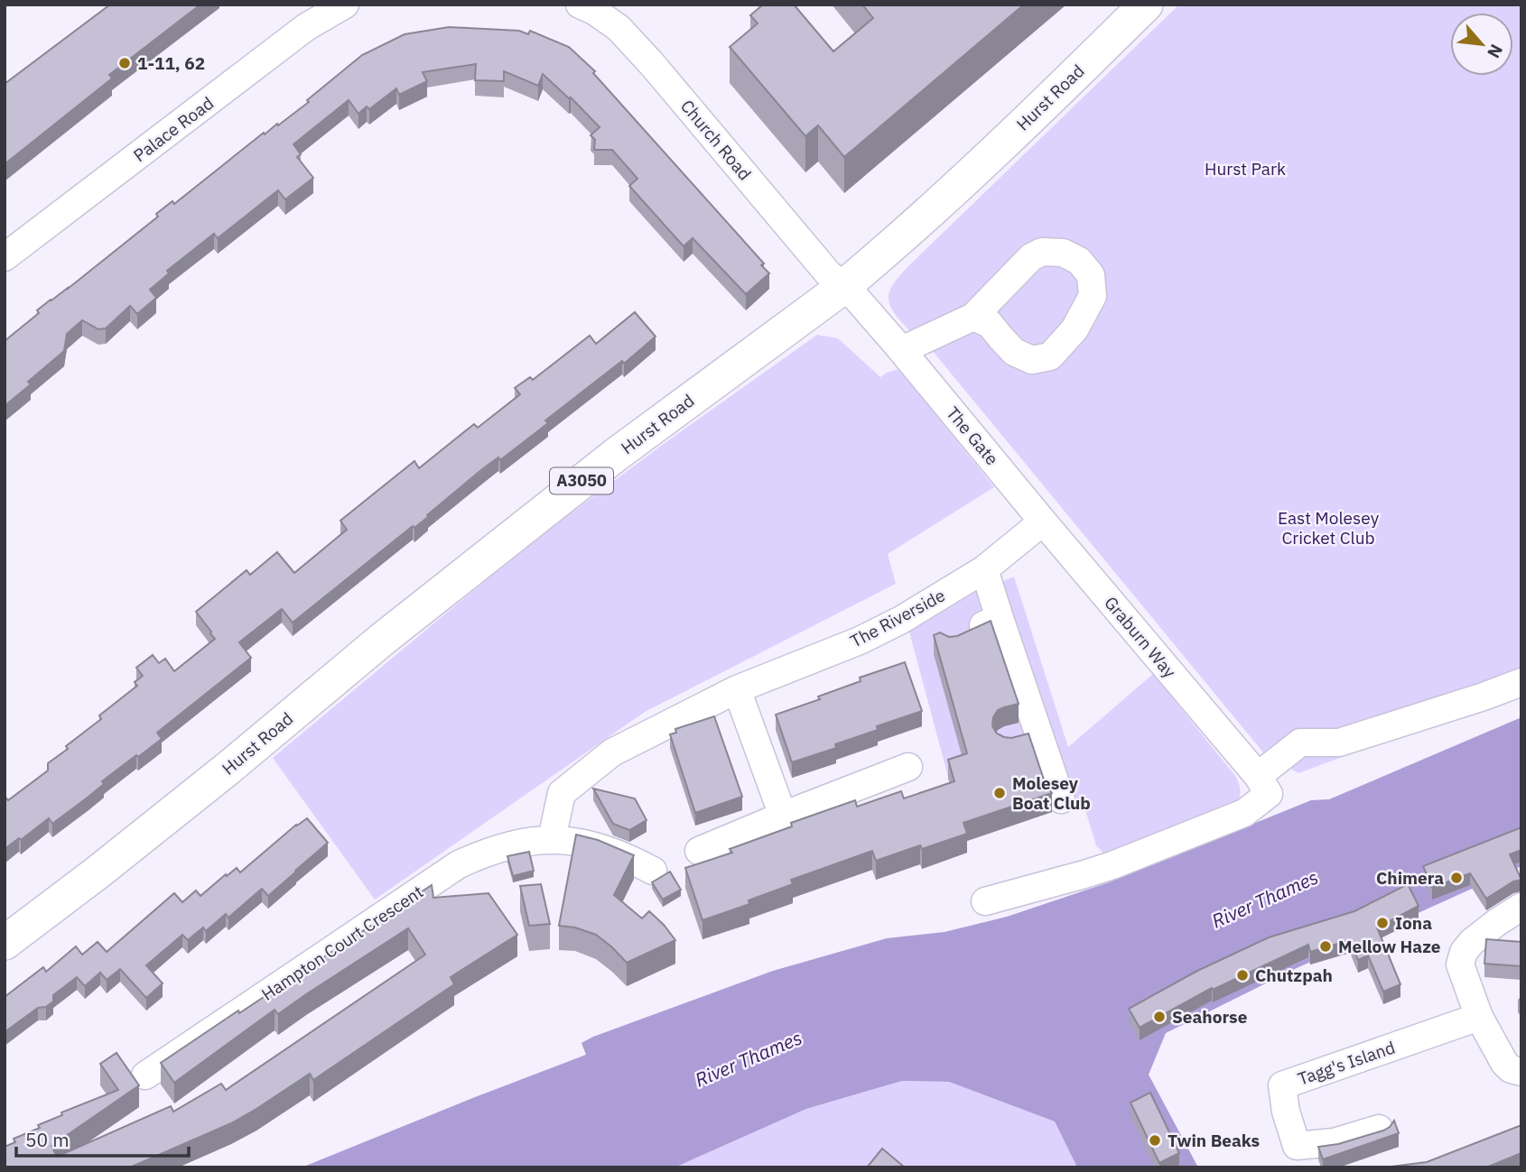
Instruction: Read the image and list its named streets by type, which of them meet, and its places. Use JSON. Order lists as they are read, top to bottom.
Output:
{
  "streets": {
    "main road": ["Hurst Road", "A3050"],
    "street": [
      "Palace Road",
      "Church Road",
      "The Gate",
      "The Riverside",
      "Graburn Way",
      "Hampton Court Crescent",
      "Tagg's Island"
    ]
  },
  "crossings": [
    ["Hurst Road", "Church Road"],
    ["The Gate", "Graburn Way"],
    ["The Riverside", "Graburn Way"],
    ["The Riverside", "Hampton Court Crescent"]
  ],
  "water": ["River Thames"],
  "parks": ["Hurst Park", "East Molesey Cricket Club"],
  "places": [
    "1-11, 62",
    "Molesey Boat Club",
    "Chimera",
    "Iona",
    "Mellow Haze",
    "Chutzpah",
    "Seahorse",
    "Twin Beaks"
  ],
  "scale_bar": "50 m",
  "north": "bottom right"
}
